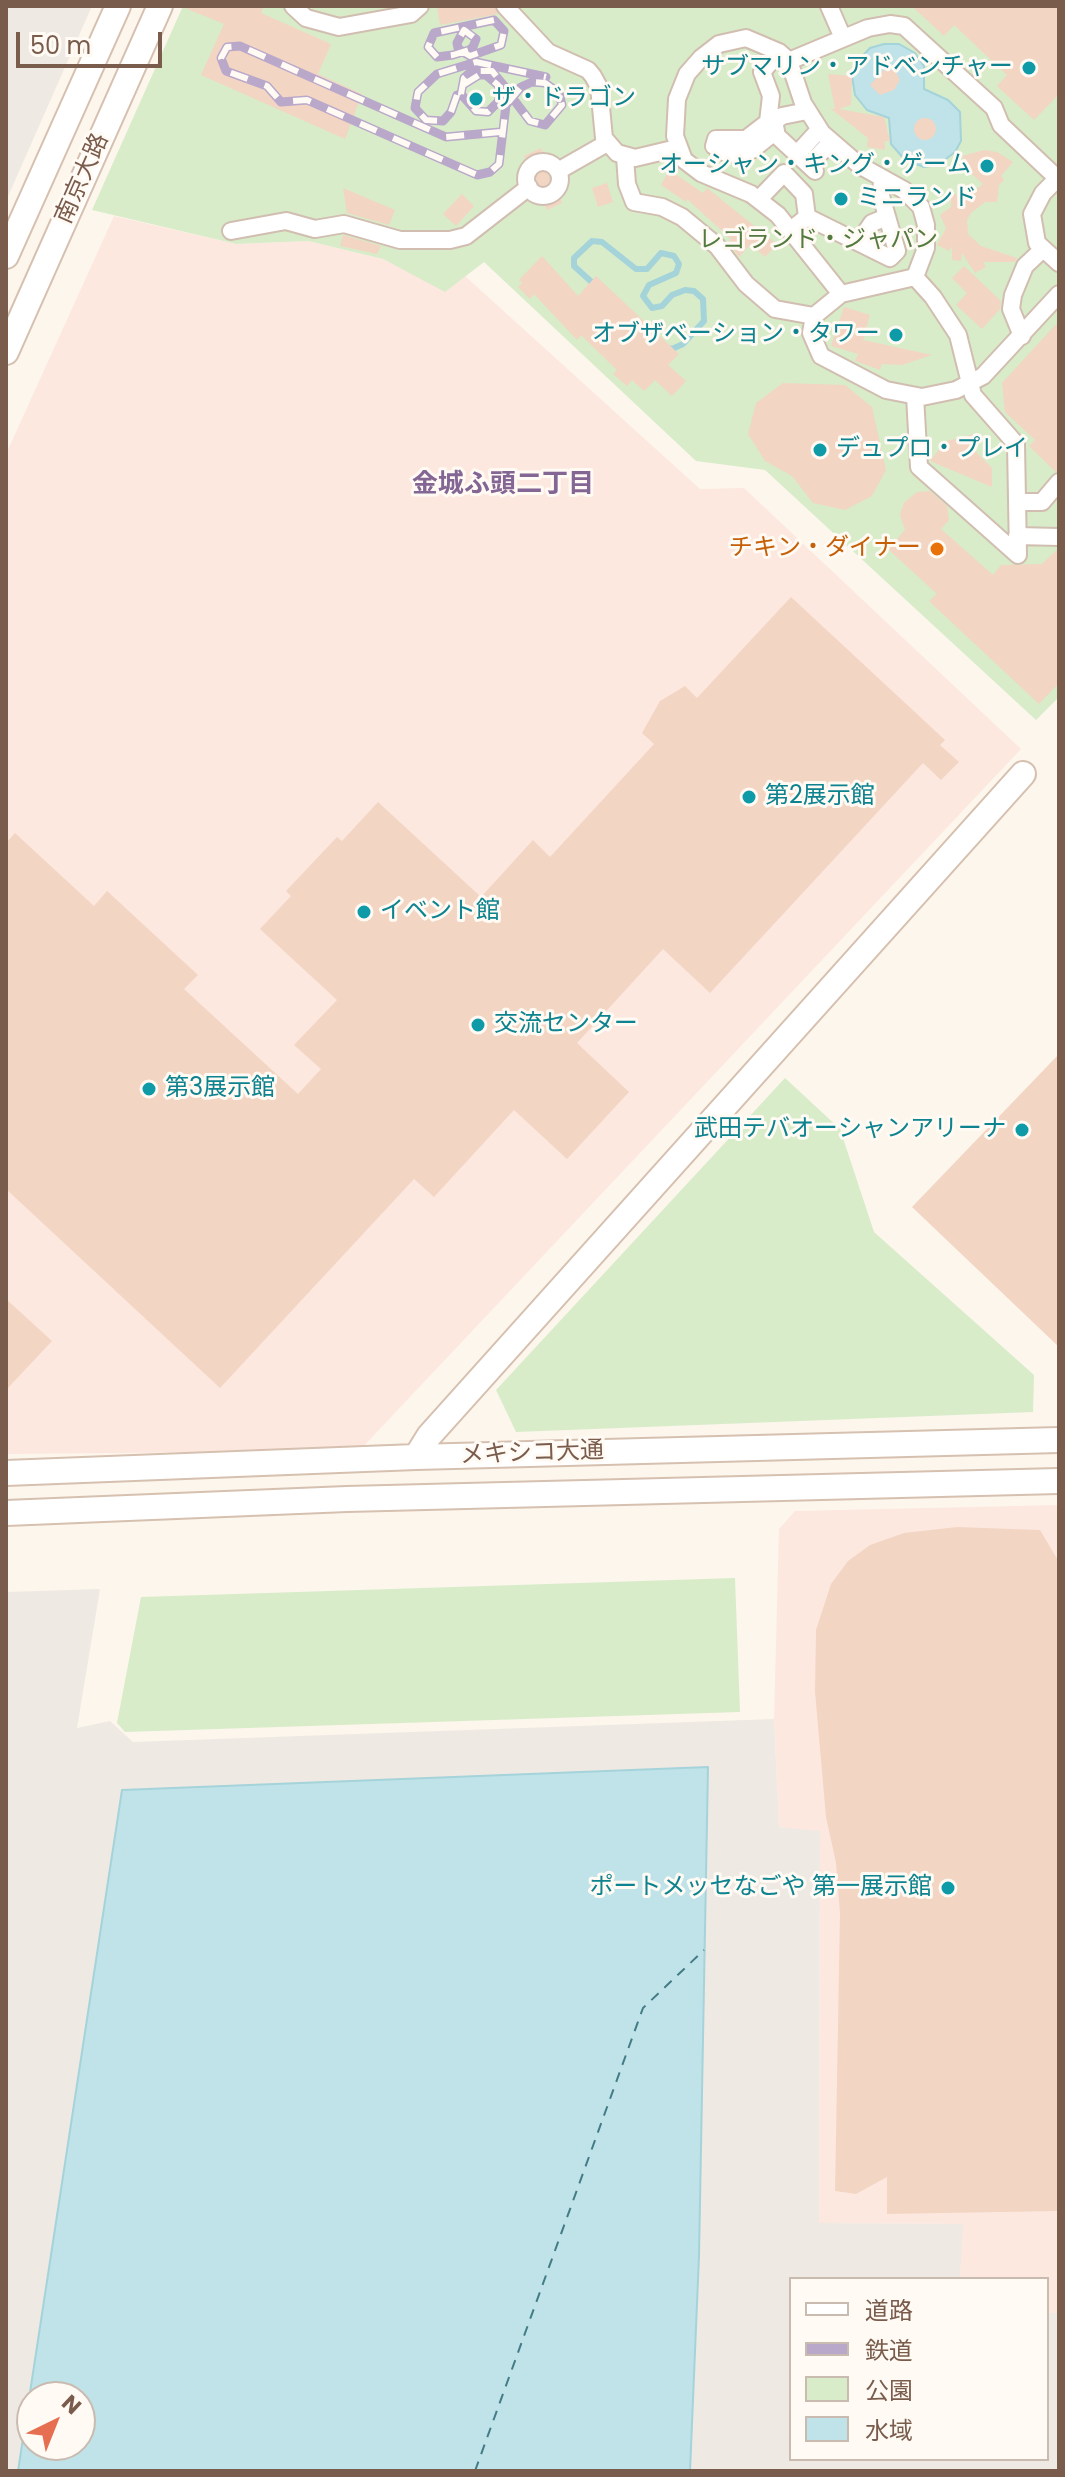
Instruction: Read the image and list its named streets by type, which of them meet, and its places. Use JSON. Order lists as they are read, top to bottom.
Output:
{
  "streets": {
    "street": ["南京大路", "メキシコ大通"]
  },
  "districts": ["金城ふ頭二丁目"],
  "parks": ["レゴランド・ジャパン"],
  "places": [
    "サブマリン・アドベンチャー",
    "ザ・ドラゴン",
    "オーシャン・キング・ゲーム",
    "ミニランド",
    "オブザベーション・タワー",
    "デュプロ・プレイ",
    "チキン・ダイナー",
    "第2展示館",
    "イベント館",
    "交流センター",
    "第3展示館",
    "武田テバオーシャンアリーナ",
    "ポートメッセなごや 第一展示館"
  ],
  "legend": [
    "道路",
    "鉄道",
    "公園",
    "水域"
  ],
  "scale_bar": "50 m",
  "north": "top right"
}
